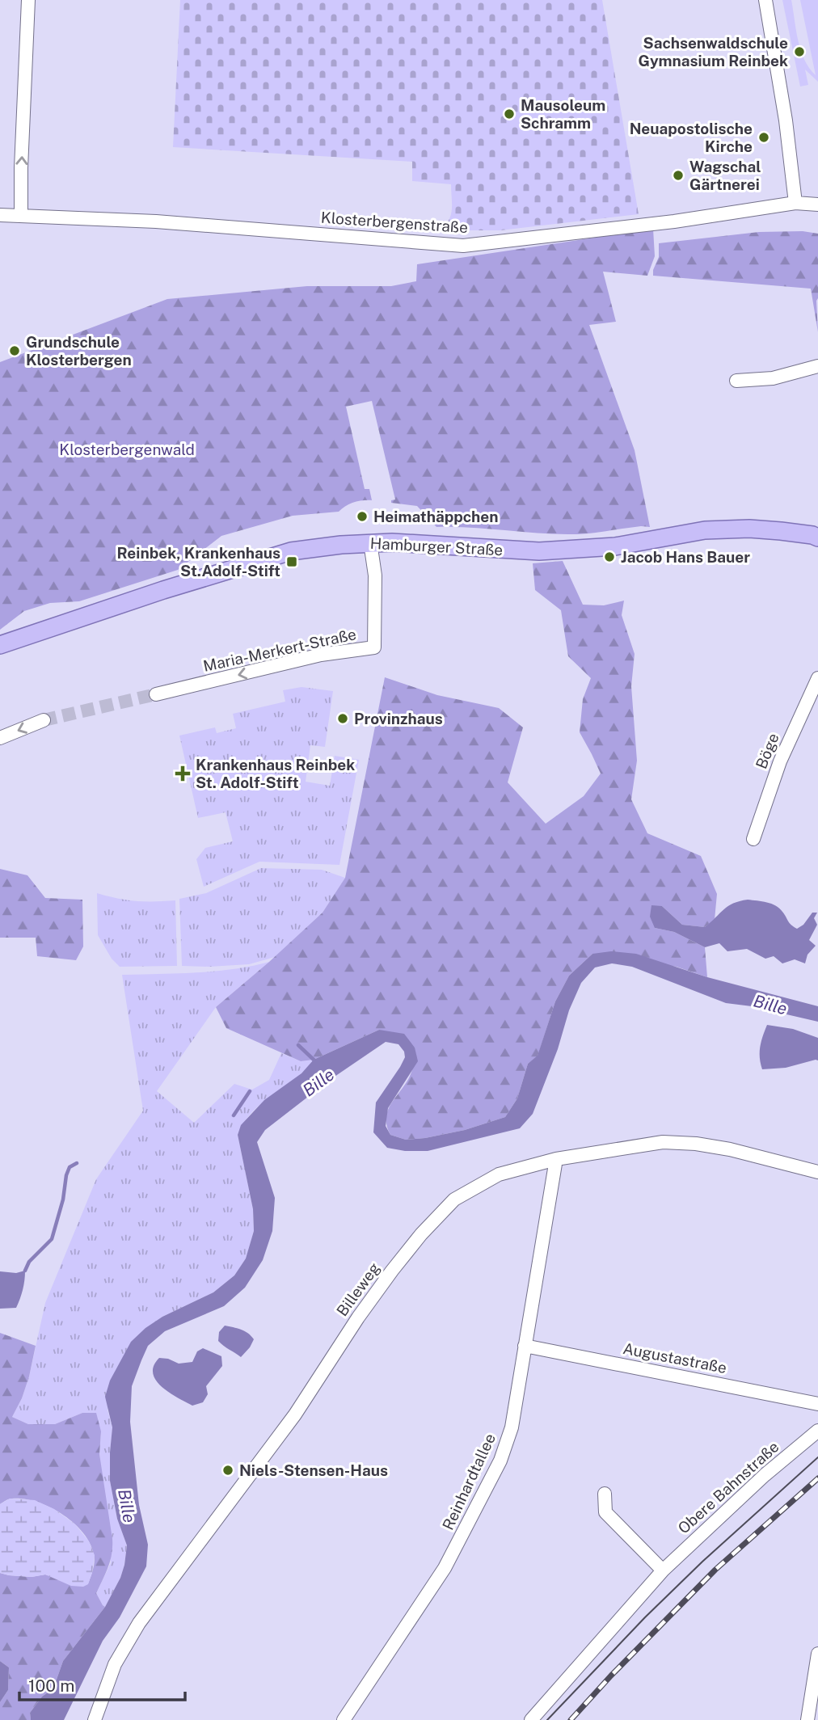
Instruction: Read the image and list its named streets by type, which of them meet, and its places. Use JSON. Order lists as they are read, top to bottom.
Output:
{
  "streets": {
    "main road": ["Hamburger Straße"],
    "street": [
      "Klosterbergenstraße",
      "Maria-Merkert-Straße",
      "Böge",
      "Billeweg",
      "Augustastraße",
      "Reinhardtallee",
      "Obere Bahnstraße"
    ]
  },
  "crossings": [
    ["Hamburger Straße", "Maria-Merkert-Straße"],
    ["Billeweg", "Reinhardtallee"],
    ["Augustastraße", "Reinhardtallee"]
  ],
  "water": ["Bille"],
  "parks": ["Klosterbergenwald"],
  "places": {
    "other": [
      "Sachsenwaldschule Gymnasium Reinbek",
      "Mausoleum Schramm",
      "Neuapostolische Kirche",
      "Wagschal Gärtnerei",
      "Grundschule Klosterbergen",
      "Heimathäppchen",
      "Jacob Hans Bauer",
      "Provinzhaus",
      "Niels-Stensen-Haus"
    ],
    "transit": ["Reinbek, Krankenhaus St.Adolf-Stift"],
    "health": ["Krankenhaus Reinbek St. Adolf-Stift"]
  },
  "scale_bar": "100 m"
}
